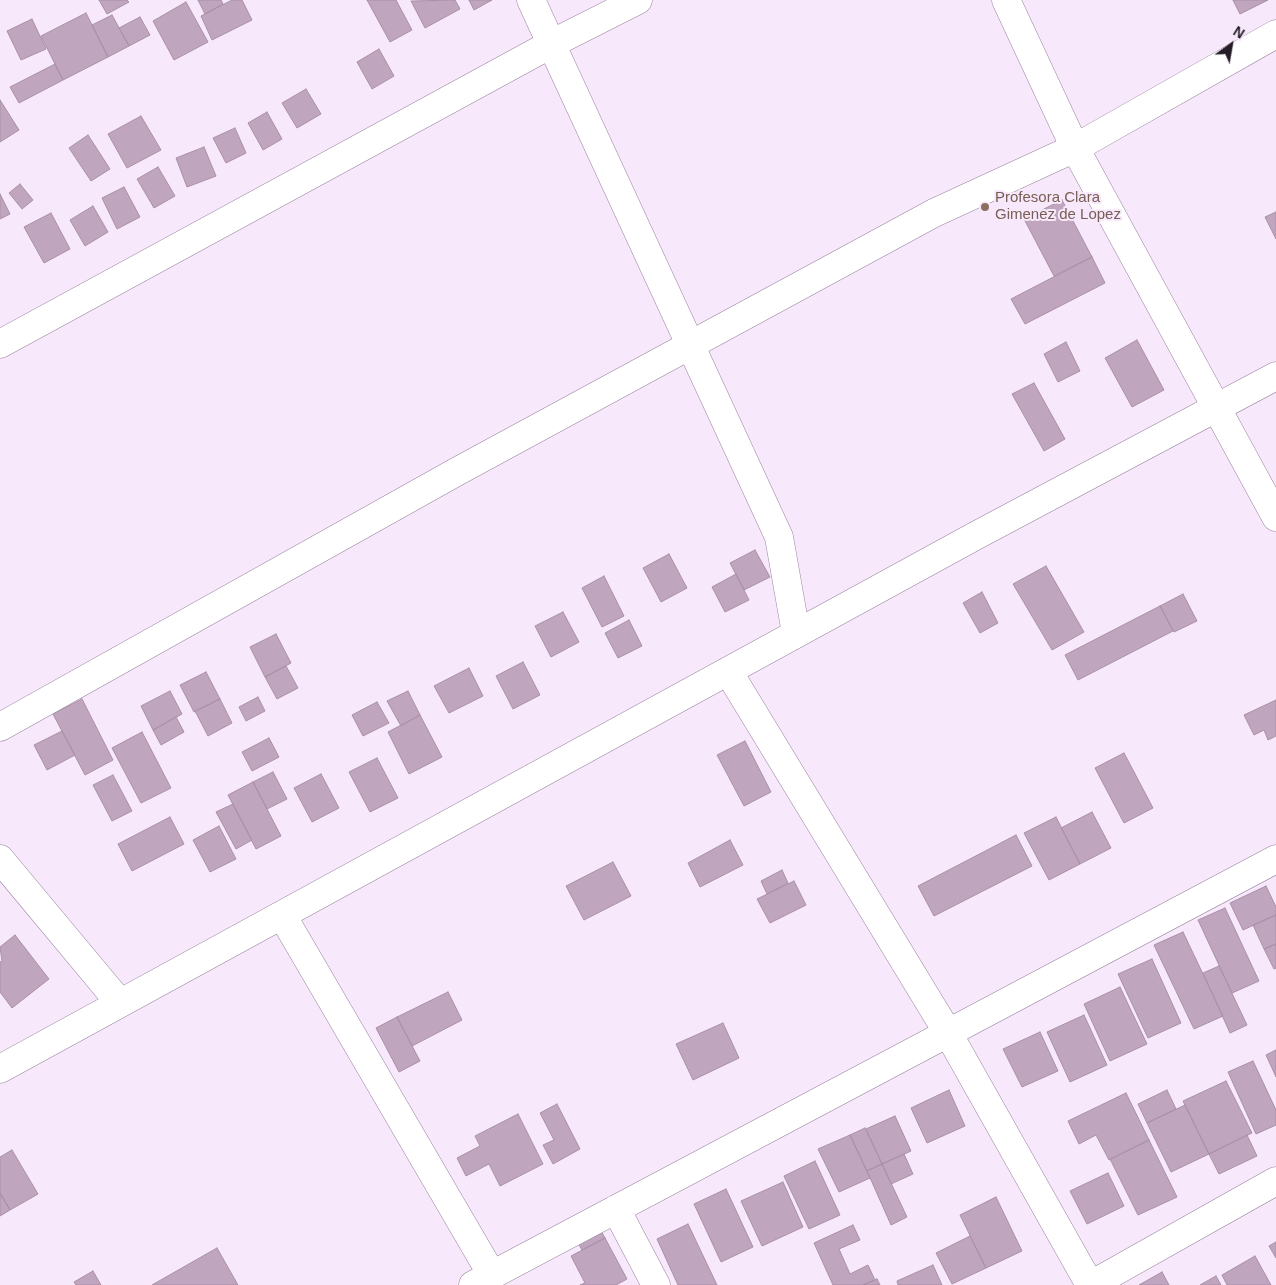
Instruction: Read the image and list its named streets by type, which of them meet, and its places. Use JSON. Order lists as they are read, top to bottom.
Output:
{
  "places": ["Profesora Clara Gimenez de Lopez"],
  "north": "top right"
}
